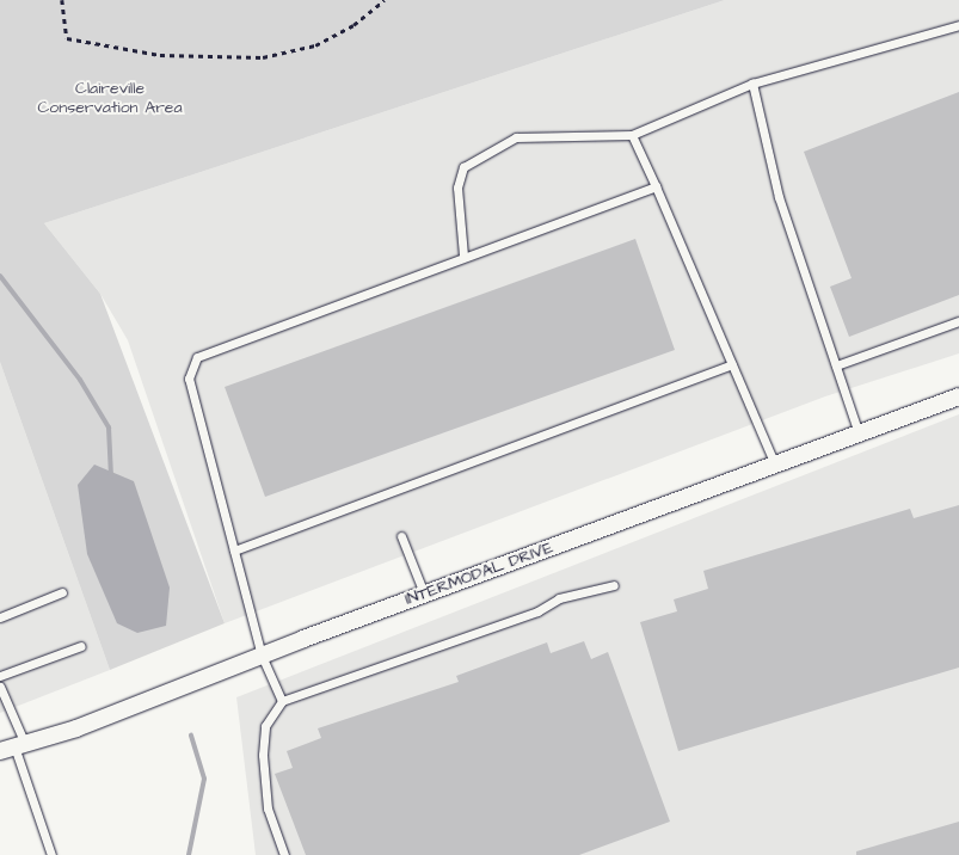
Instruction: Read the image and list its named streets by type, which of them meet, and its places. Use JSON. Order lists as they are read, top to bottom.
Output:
{
  "streets": {
    "street": ["INTERMODAL DRIVE"]
  },
  "parks": ["Claireville Conservation Area"]
}
